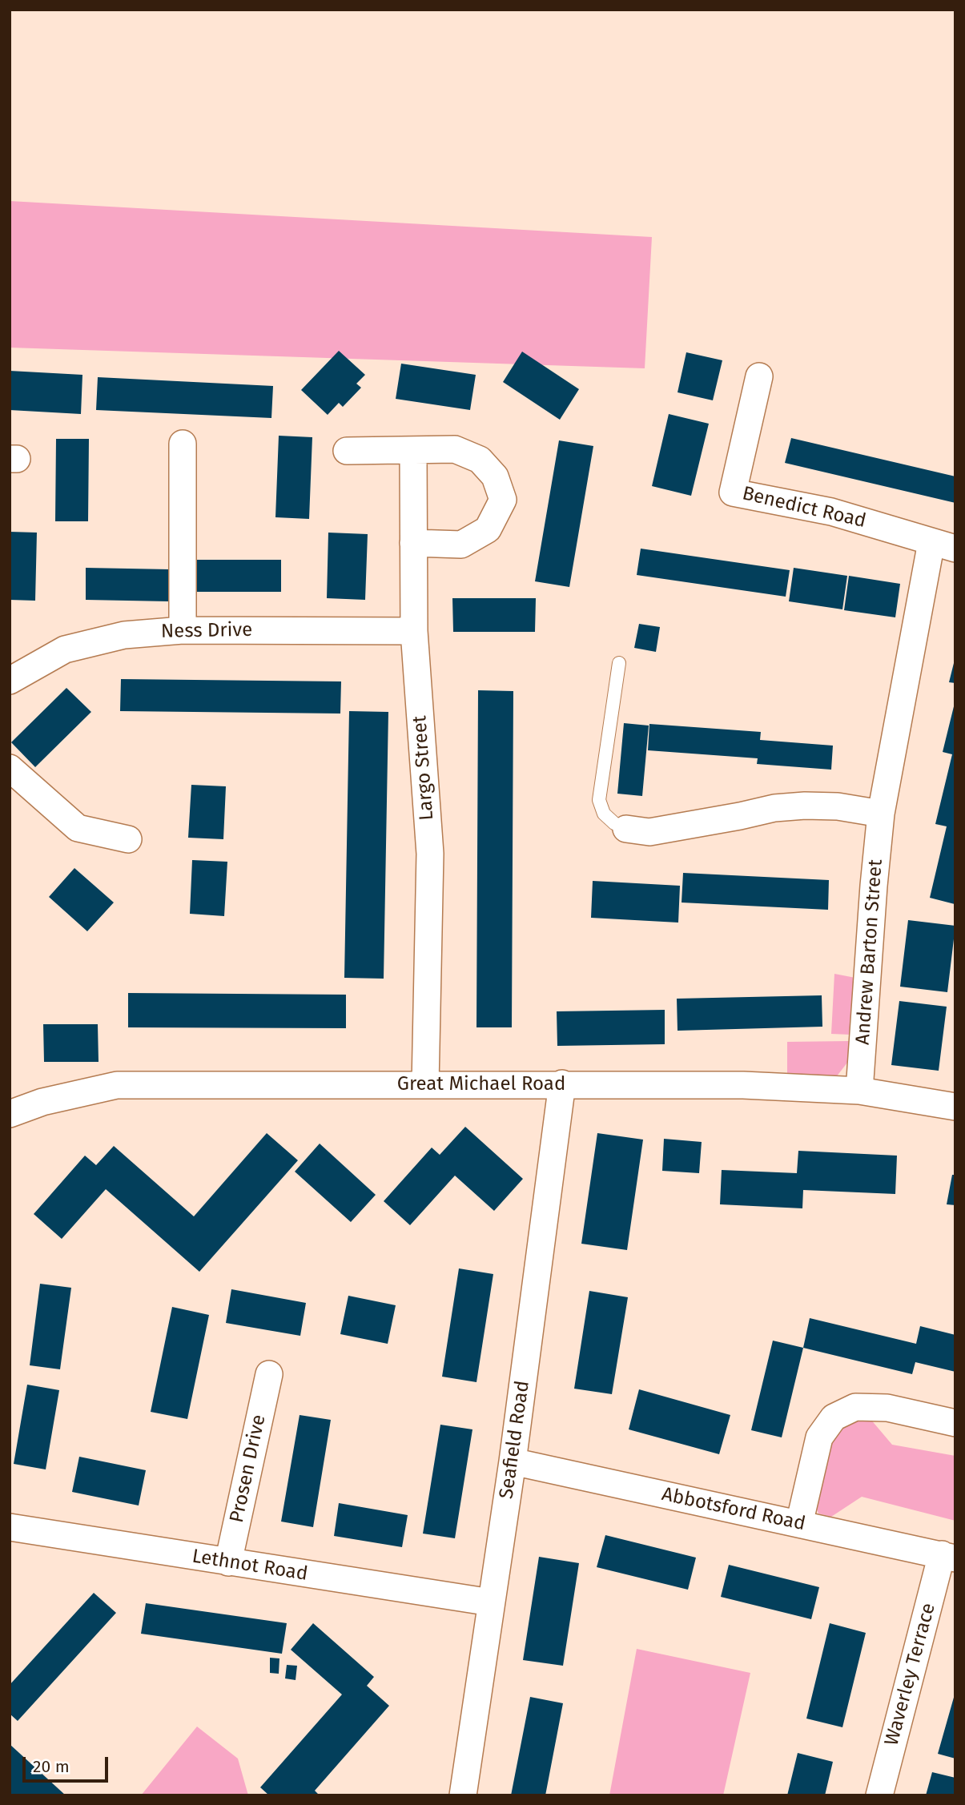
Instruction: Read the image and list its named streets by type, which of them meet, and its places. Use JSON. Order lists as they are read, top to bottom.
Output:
{
  "streets": {
    "street": [
      "Benedict Road",
      "Ness Drive",
      "Largo Street",
      "Andrew Barton Street",
      "Great Michael Road",
      "Seafield Road",
      "Prosen Drive",
      "Abbotsford Road",
      "Lethnot Road",
      "Waverley Terrace"
    ]
  },
  "crossings": [
    ["Benedict Road", "Andrew Barton Street"],
    ["Ness Drive", "Largo Street"],
    ["Largo Street", "Great Michael Road"],
    ["Andrew Barton Street", "Great Michael Road"],
    ["Great Michael Road", "Seafield Road"],
    ["Seafield Road", "Abbotsford Road"],
    ["Seafield Road", "Lethnot Road"],
    ["Prosen Drive", "Lethnot Road"],
    ["Abbotsford Road", "Waverley Terrace"]
  ],
  "scale_bar": "20 m"
}
